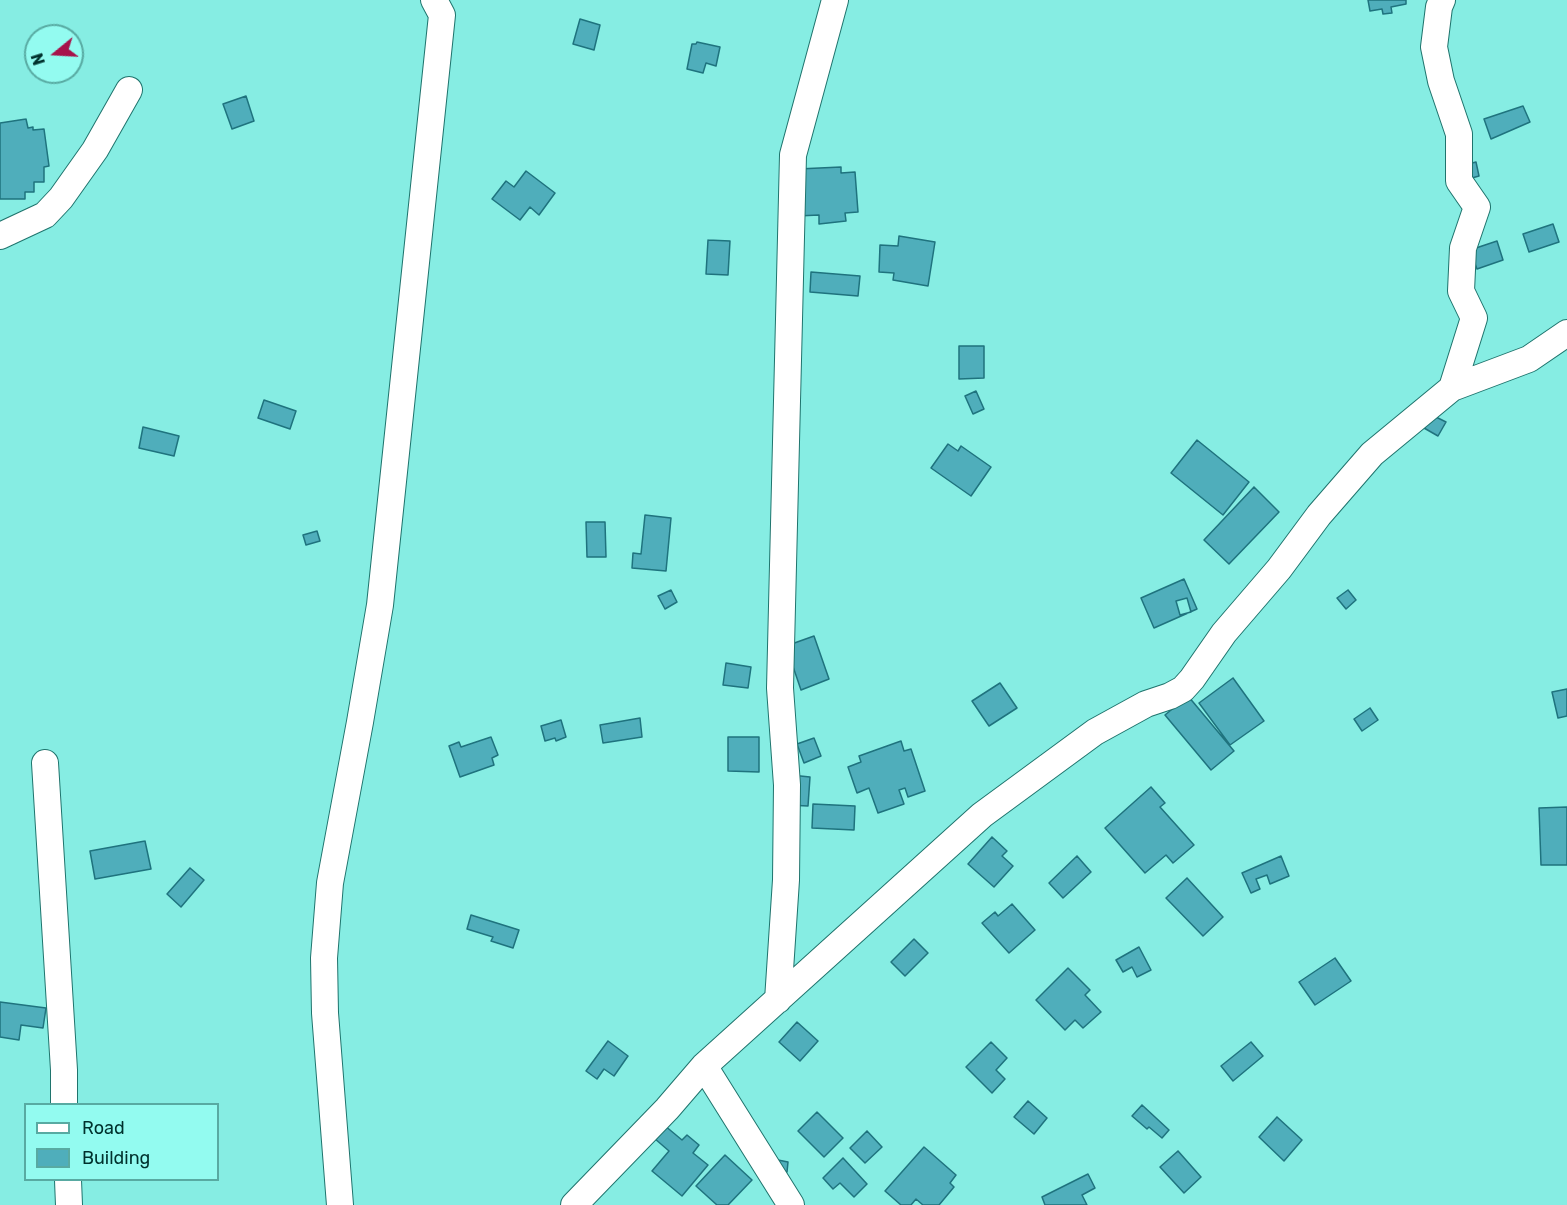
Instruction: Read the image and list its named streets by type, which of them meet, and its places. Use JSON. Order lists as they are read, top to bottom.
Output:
{
  "legend": ["Road", "Building"],
  "north": "left"
}
